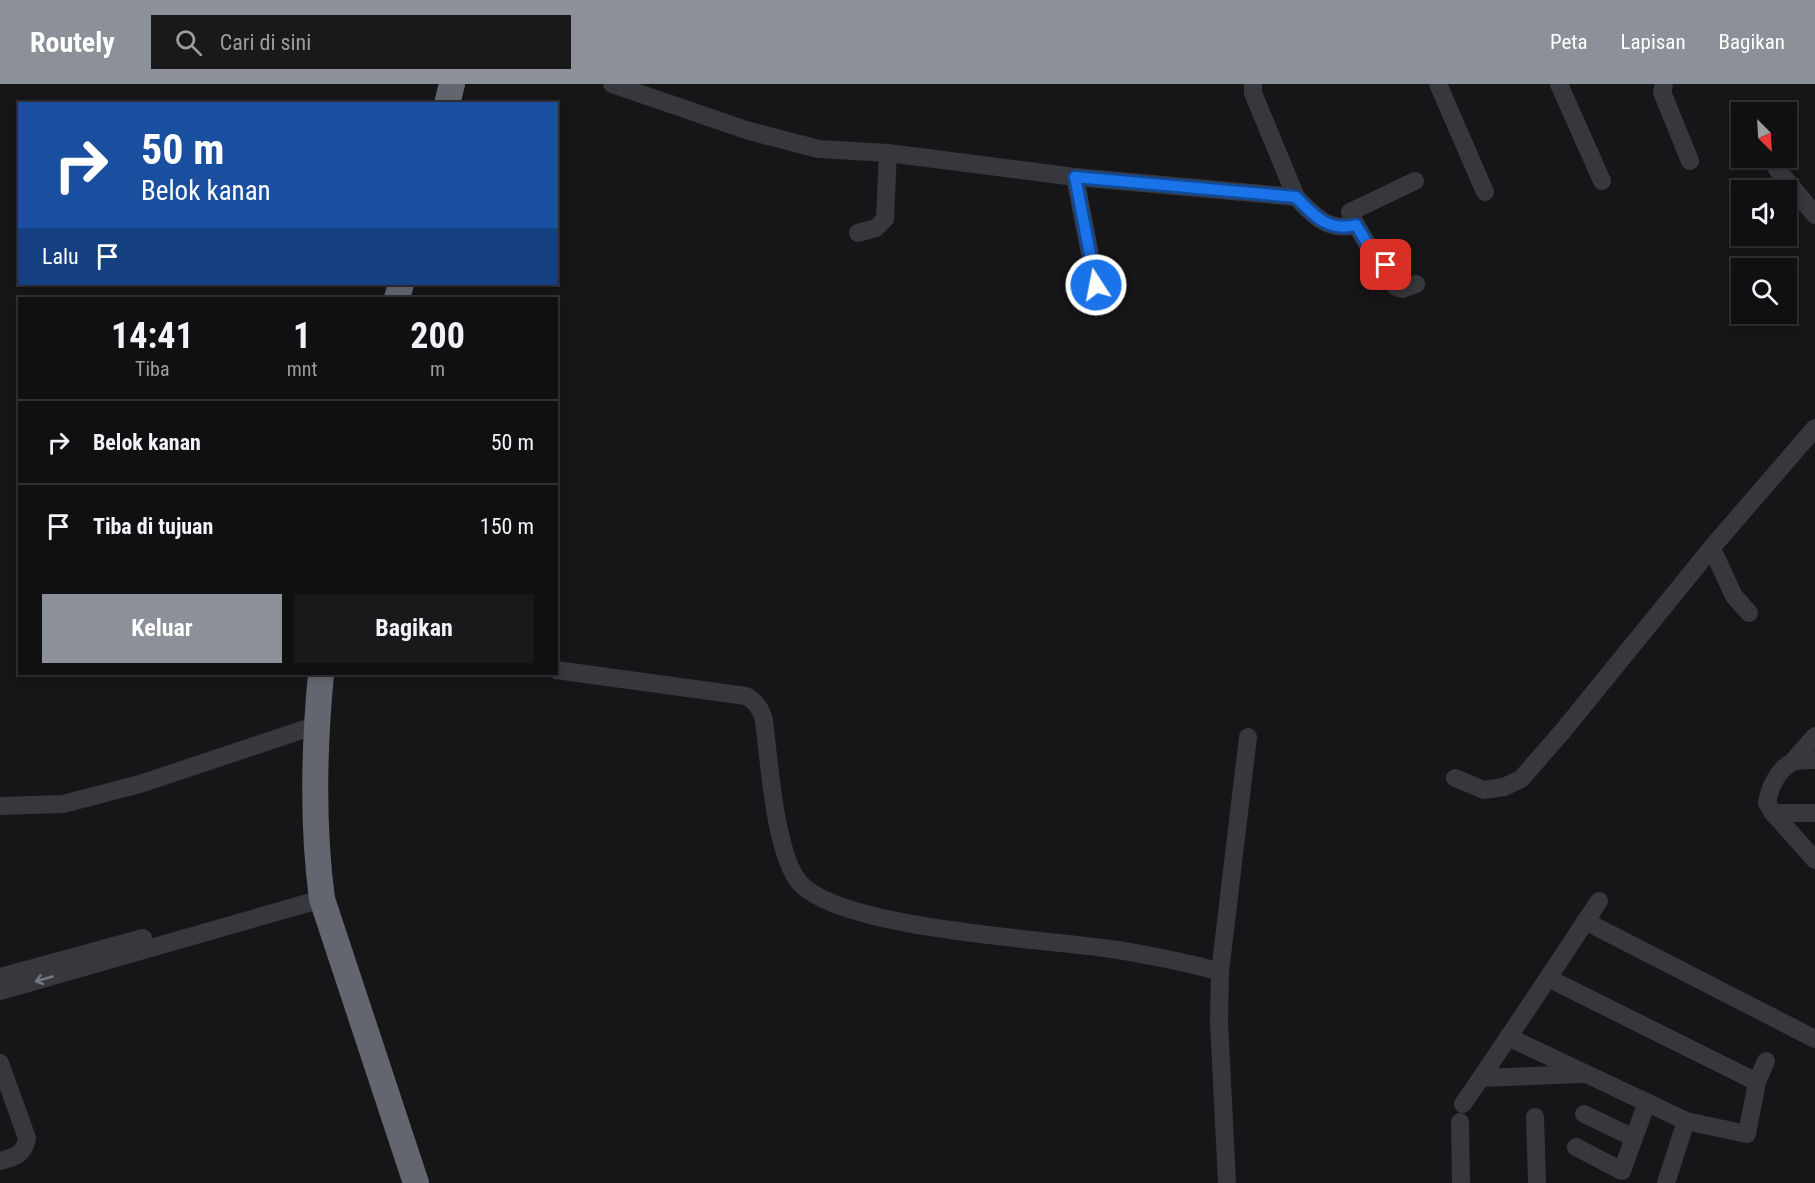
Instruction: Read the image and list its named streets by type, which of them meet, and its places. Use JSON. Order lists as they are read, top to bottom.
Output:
{
  "north": "bottom right",
  "page": {
    "header": "Routely",
    "search": "Cari di sini",
    "nav": ["Peta", "Lapisan", "Bagikan"],
    "turn": ["50 m", "Belok kanan"],
    "then": "Lalu",
    "eta": [
      "14:41",
      "Tiba",
      "1",
      "mnt",
      "200",
      "m"
    ],
    "list": [
      {
        "name": "Belok kanan",
        "value": "50 m"
      },
      {
        "name": "Tiba di tujuan",
        "value": "150 m"
      }
    ],
    "buttons": ["Keluar", "Bagikan"]
  }
}
